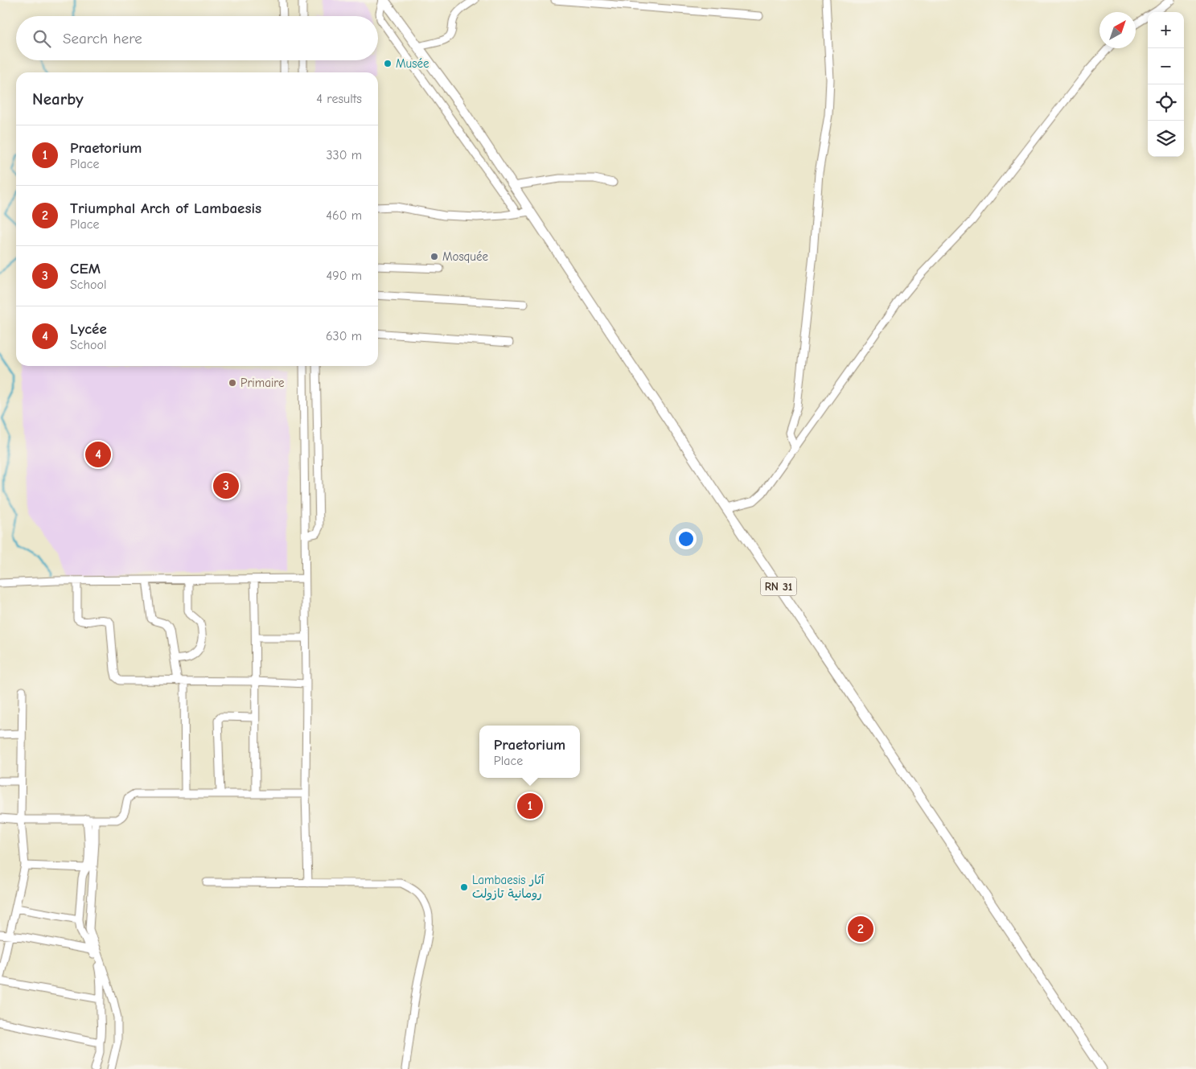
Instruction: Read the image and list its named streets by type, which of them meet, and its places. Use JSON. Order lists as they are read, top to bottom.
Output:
{
  "streets": {
    "highway": ["RN 31"]
  },
  "places": [
    "Musée",
    "Mosquée",
    "Primaire",
    "Lambaesis آثار رومانية تازولت"
  ],
  "north": "top right",
  "page": {
    "map_buttons": ["+", "−"],
    "search": "Search here",
    "heading": ["Nearby", "4 results"],
    "list": [
      {
        "mark": "1",
        "name": "Praetorium",
        "note": "Place",
        "value": "330 m"
      },
      {
        "mark": "2",
        "name": "Triumphal Arch of Lambaesis",
        "note": "Place",
        "value": "460 m"
      },
      {
        "mark": "3",
        "name": "CEM",
        "note": "School",
        "value": "490 m"
      },
      {
        "mark": "4",
        "name": "Lycée",
        "note": "School",
        "value": "630 m"
      }
    ],
    "pins": [
      "4",
      "3",
      "1",
      "2"
    ],
    "popup": ["Praetorium", "Place"]
  }
}
